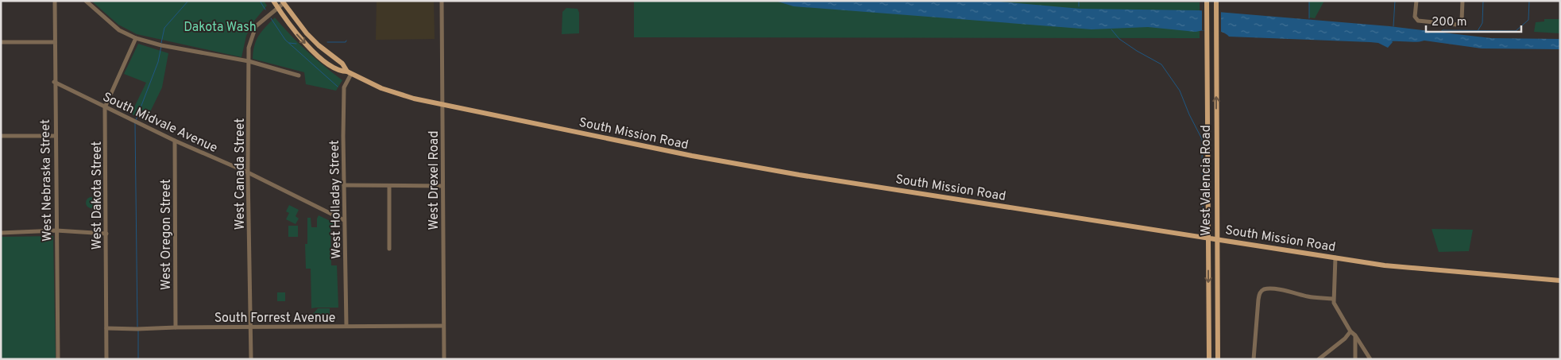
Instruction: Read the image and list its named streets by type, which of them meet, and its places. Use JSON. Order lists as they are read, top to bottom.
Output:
{
  "streets": {
    "main road": ["South Mission Road", "West Valencia Road"],
    "street": [
      "South Midvale Avenue",
      "West Canada Street",
      "West Nebraska Street",
      "West Drexel Road",
      "West Dakota Street",
      "West Holladay Street",
      "West Oregon Street",
      "South Forrest Avenue"
    ]
  },
  "crossings": [
    ["South Midvale Avenue", "West Canada Street"],
    ["South Midvale Avenue", "West Nebraska Street"],
    ["South Midvale Avenue", "West Dakota Street"],
    ["South Midvale Avenue", "West Holladay Street"],
    ["South Midvale Avenue", "West Oregon Street"],
    ["South Mission Road", "West Canada Street"],
    ["South Mission Road", "West Drexel Road"],
    ["South Mission Road", "West Valencia Road"],
    ["South Mission Road", "West Holladay Street"],
    ["West Canada Street", "South Forrest Avenue"],
    ["West Drexel Road", "South Forrest Avenue"],
    ["West Dakota Street", "South Forrest Avenue"],
    ["West Holladay Street", "South Forrest Avenue"],
    ["West Oregon Street", "South Forrest Avenue"]
  ],
  "parks": ["Dakota Wash"],
  "scale_bar": "200 m"
}
